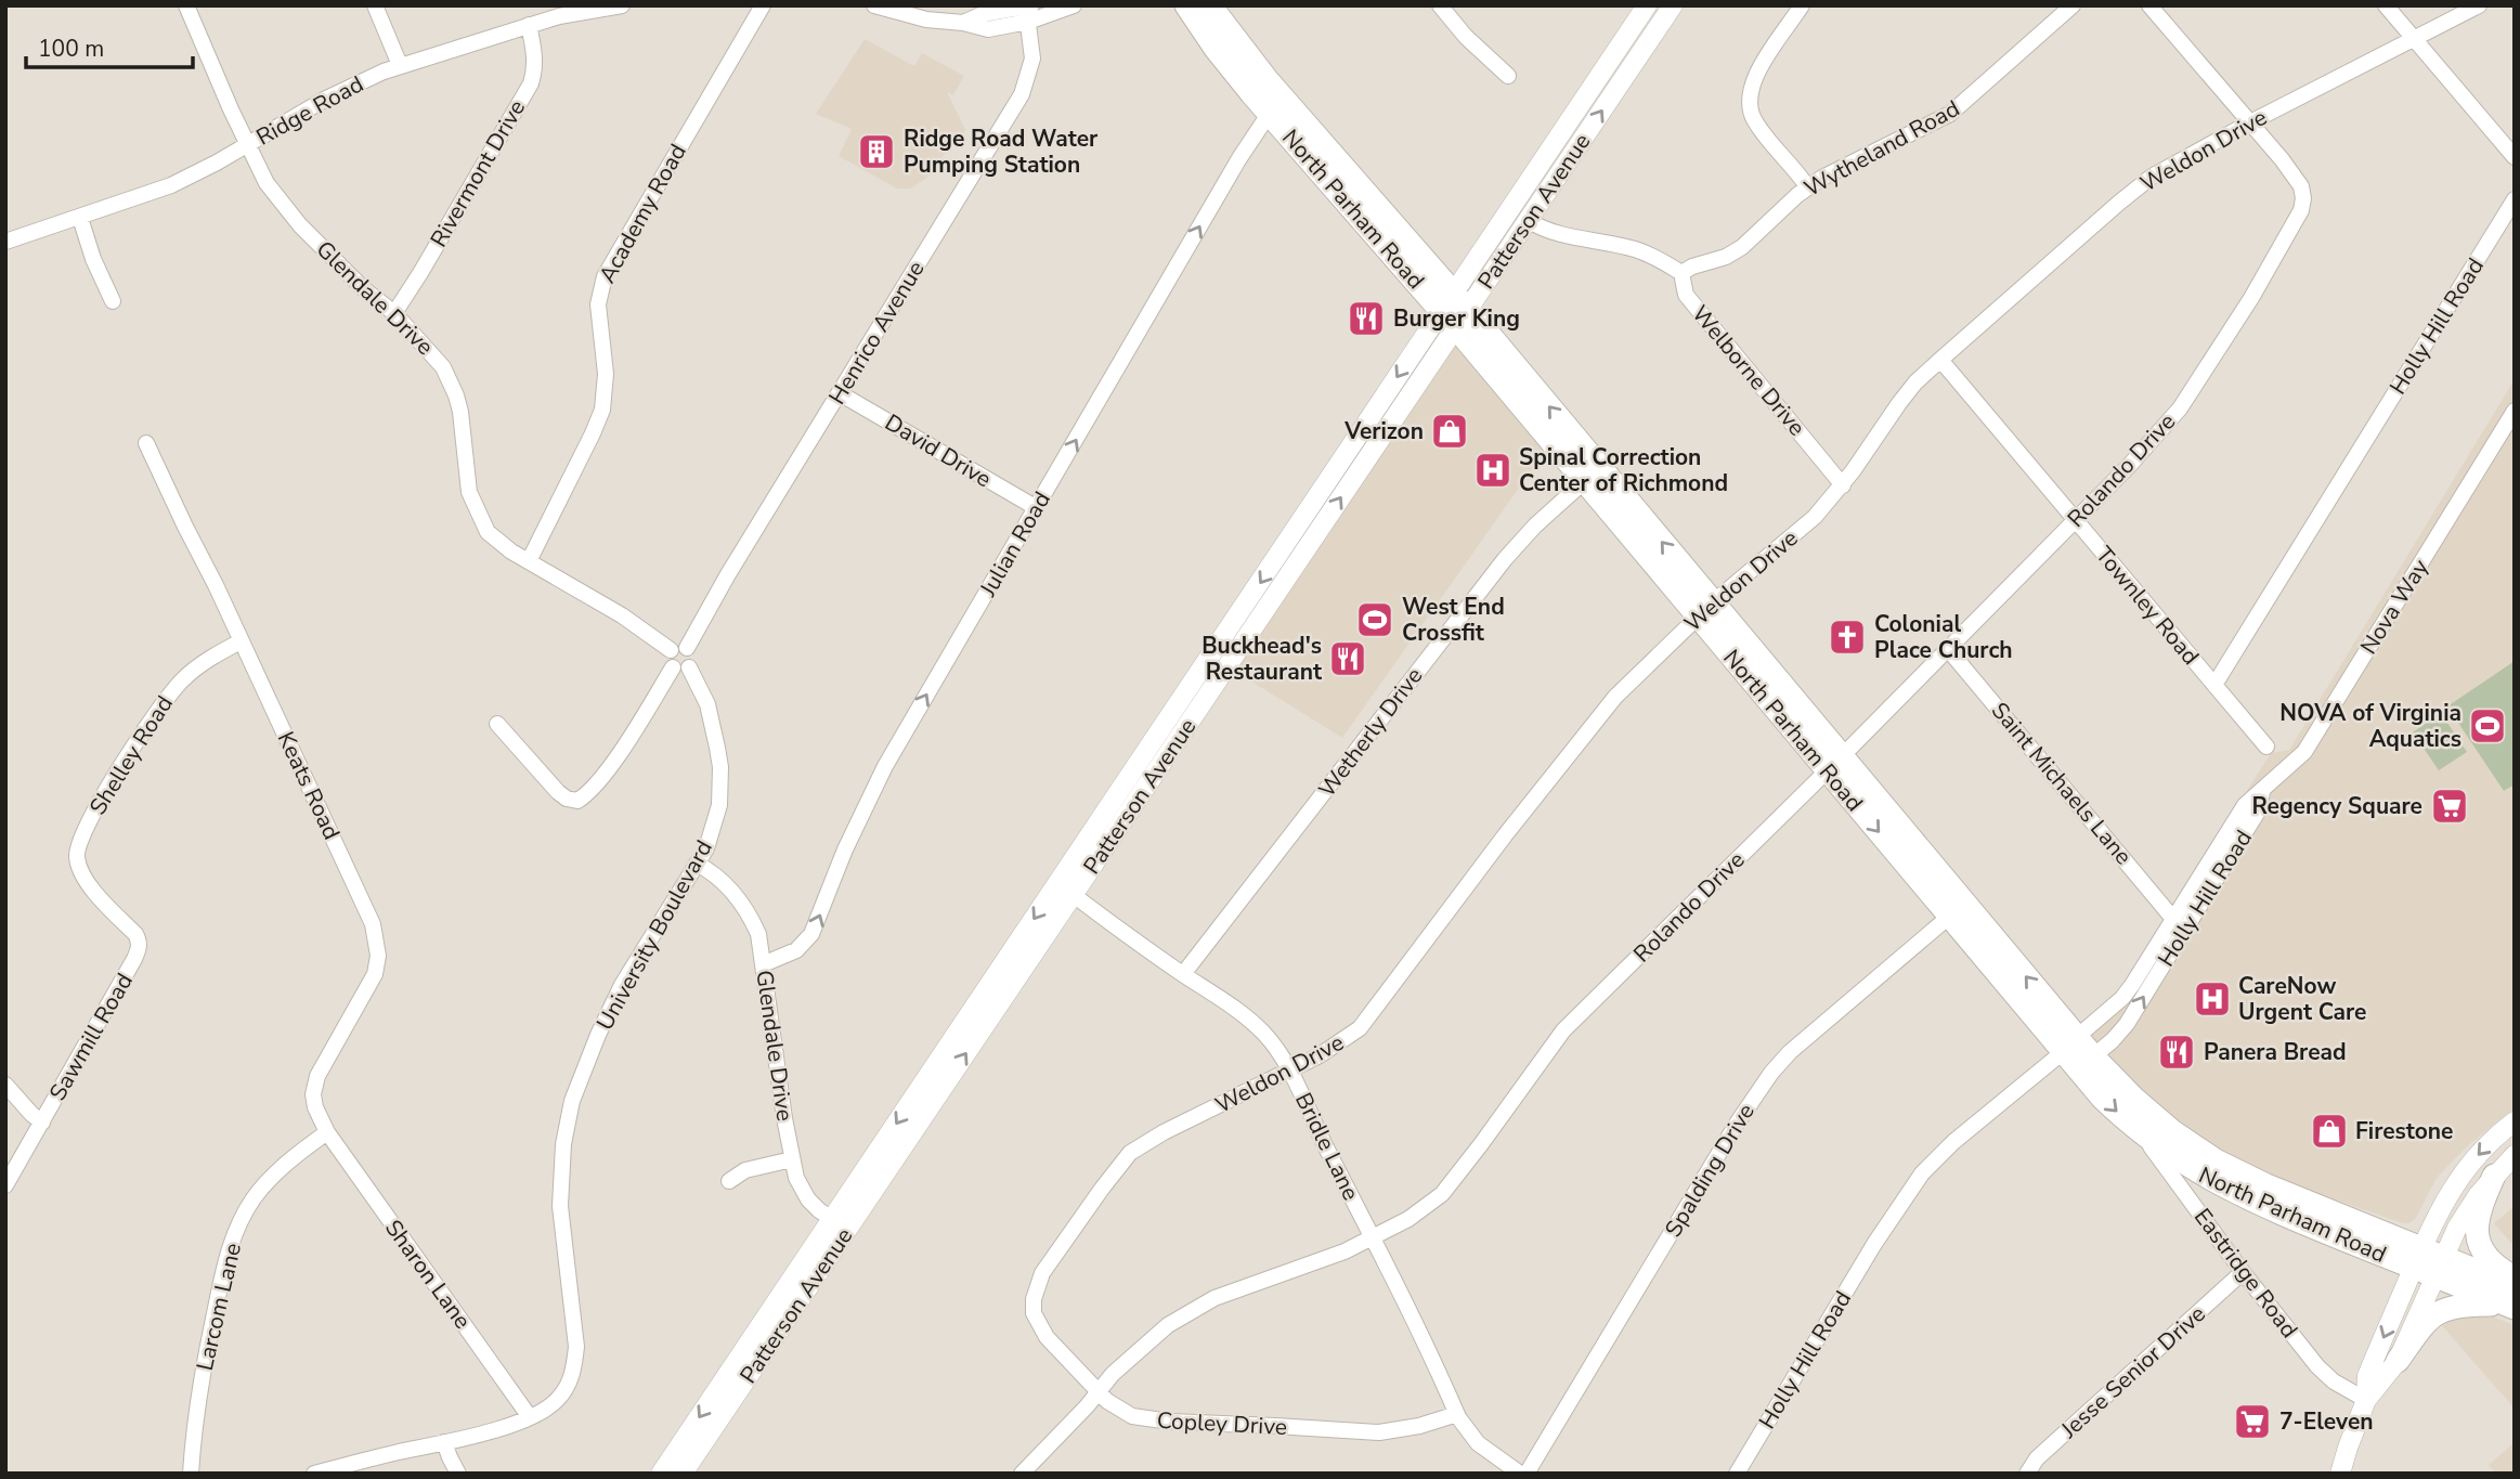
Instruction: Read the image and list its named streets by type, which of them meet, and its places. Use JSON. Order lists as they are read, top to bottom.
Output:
{
  "streets": {
    "highway": ["North Parham Road"],
    "main road": ["Patterson Avenue"],
    "street": [
      "Ridge Road",
      "Wytheland Road",
      "Weldon Drive",
      "Rivermont Drive",
      "Academy Road",
      "Glendale Drive",
      "Holly Hill Road",
      "Henrico Avenue",
      "Welborne Drive",
      "David Drive",
      "Rolando Drive",
      "Julian Road",
      "Townley Road",
      "Nova Way",
      "Wetherly Drive",
      "Shelley Road",
      "Saint Michaels Lane",
      "Keats Road",
      "University Boulevard",
      "Sawmill Road",
      "Bridle Lane",
      "Spalding Drive",
      "Eastridge Road",
      "Sharon Lane",
      "Larcom Lane",
      "Jesse Senior Drive",
      "Copley Drive"
    ]
  },
  "crossings": [
    ["Ridge Road", "Rivermont Drive"],
    ["Ridge Road", "Glendale Drive"],
    ["Wytheland Road", "Welborne Drive"],
    ["Weldon Drive", "North Parham Road"],
    ["Weldon Drive", "Welborne Drive"],
    ["Weldon Drive", "Rolando Drive"],
    ["Weldon Drive", "Townley Road"],
    ["Weldon Drive", "Bridle Lane"],
    ["Weldon Drive", "Copley Drive"],
    ["Rivermont Drive", "Glendale Drive"],
    ["North Parham Road", "Patterson Avenue"],
    ["North Parham Road", "Holly Hill Road"],
    ["North Parham Road", "Rolando Drive"],
    ["North Parham Road", "Julian Road"],
    ["North Parham Road", "Wetherly Drive"],
    ["North Parham Road", "Spalding Drive"],
    ["North Parham Road", "Eastridge Road"],
    ["Patterson Avenue", "Glendale Drive"],
    ["Patterson Avenue", "Bridle Lane"],
    ["Academy Road", "Glendale Drive"],
    ["Glendale Drive", "Henrico Avenue"],
    ["Glendale Drive", "Julian Road"],
    ["Glendale Drive", "University Boulevard"],
    ["Holly Hill Road", "Townley Road"],
    ["Holly Hill Road", "Nova Way"],
    ["Holly Hill Road", "Saint Michaels Lane"],
    ["Henrico Avenue", "David Drive"],
    ["David Drive", "Julian Road"],
    ["Rolando Drive", "Townley Road"],
    ["Rolando Drive", "Saint Michaels Lane"],
    ["Rolando Drive", "Bridle Lane"],
    ["Rolando Drive", "Copley Drive"],
    ["Wetherly Drive", "Bridle Lane"],
    ["Shelley Road", "Keats Road"],
    ["Shelley Road", "Sawmill Road"],
    ["Keats Road", "Sharon Lane"],
    ["Keats Road", "Larcom Lane"],
    ["University Boulevard", "Sharon Lane"],
    ["Bridle Lane", "Copley Drive"],
    ["Eastridge Road", "Jesse Senior Drive"],
    ["Sharon Lane", "Larcom Lane"]
  ],
  "one_way": ["Julian Road"],
  "places": {
    "building": ["Ridge Road Water Pumping Station"],
    "restaurant": ["Burger King", "Buckhead's Restaurant", "Panera Bread"],
    "shop": ["Verizon", "Firestone"],
    "hospital": ["Spinal Correction Center of Richmond", "CareNow Urgent Care"],
    "sports": ["West End Crossfit", "NOVA of Virginia Aquatics"],
    "church": ["Colonial Place Church"],
    "supermarket": ["Regency Square", "7-Eleven"]
  },
  "scale_bar": "100 m"
}
